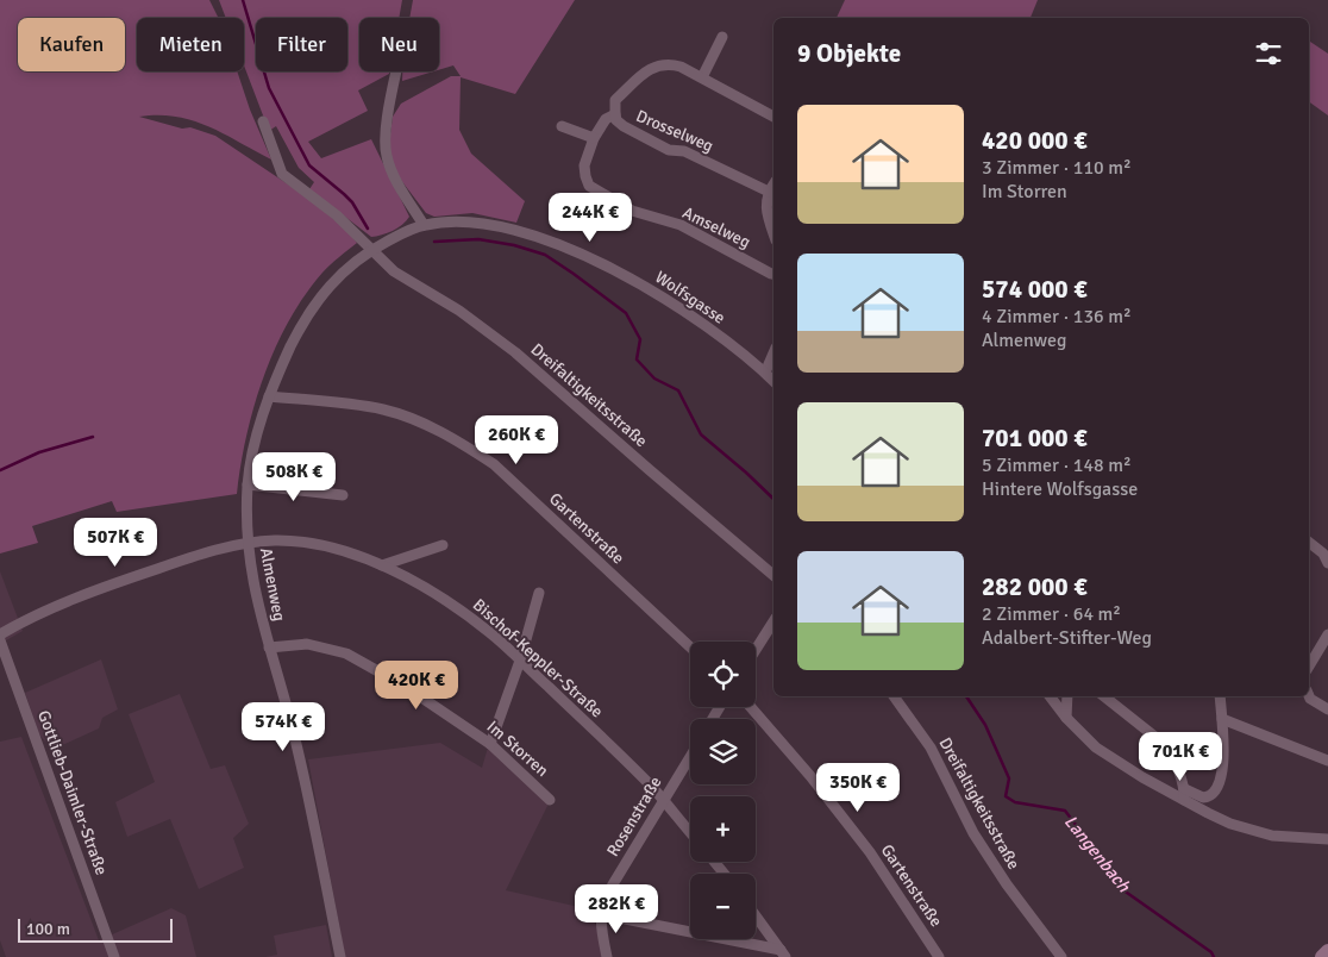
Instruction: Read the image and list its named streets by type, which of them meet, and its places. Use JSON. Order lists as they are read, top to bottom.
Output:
{
  "streets": {
    "street": [
      "Drosselweg",
      "Amselweg",
      "Wolfsgasse",
      "Dreifaltigkeitsstraße",
      "Gartenstraße",
      "Almenweg",
      "Bischof-Keppler-Straße",
      "Im Storren",
      "Gottlieb-Daimler-Straße",
      "Rosenstraße"
    ]
  },
  "crossings": [
    ["Drosselweg", "Amselweg"],
    ["Wolfsgasse", "Dreifaltigkeitsstraße"],
    ["Wolfsgasse", "Almenweg"],
    ["Dreifaltigkeitsstraße", "Almenweg"],
    ["Gartenstraße", "Almenweg"],
    ["Almenweg", "Bischof-Keppler-Straße"],
    ["Almenweg", "Im Storren"],
    ["Bischof-Keppler-Straße", "Rosenstraße"]
  ],
  "water": ["Langenbach"],
  "scale_bar": "100 m",
  "page": {
    "chip": [
      "Kaufen",
      "Mieten",
      "Filter",
      "Neu"
    ],
    "heading": "9 Objekte",
    "list": [
      {
        "name": "420 000 €",
        "note": "3 Zimmer · 110 m² · Im Storren"
      },
      {
        "name": "574 000 €",
        "note": "4 Zimmer · 136 m² · Almenweg"
      },
      {
        "name": "701 000 €",
        "note": "5 Zimmer · 148 m² · Hintere Wolfsgasse"
      },
      {
        "name": "282 000 €",
        "note": "2 Zimmer · 64 m² · Adalbert-Stifter-Weg"
      }
    ],
    "price": [
      "244K €",
      "260K €",
      "508K €",
      "507K €",
      "420K €",
      "574K €",
      "701K €",
      "350K €",
      "282K €"
    ],
    "map_buttons": ["+", "−"],
    "scale": "100 m"
  }
}
